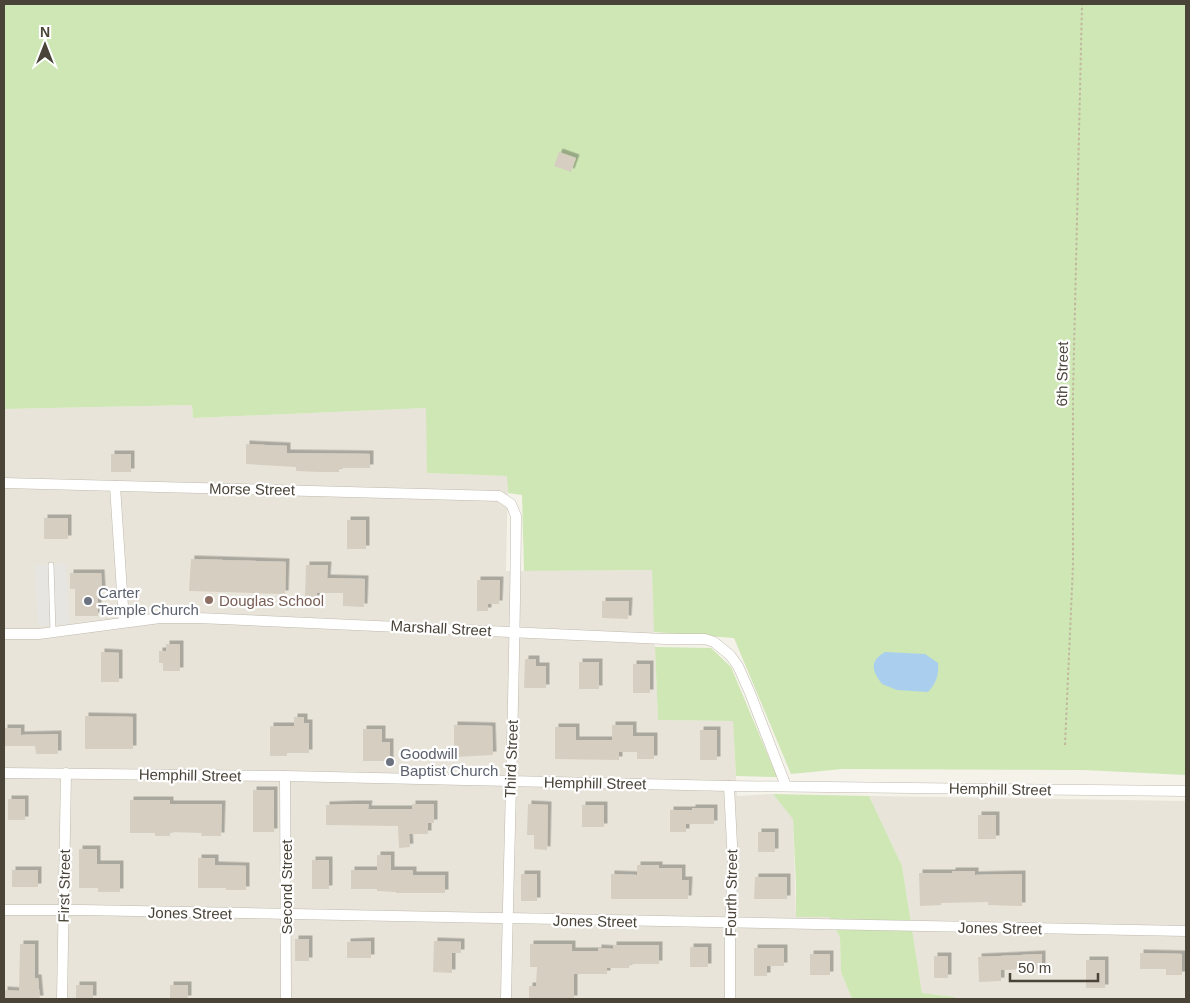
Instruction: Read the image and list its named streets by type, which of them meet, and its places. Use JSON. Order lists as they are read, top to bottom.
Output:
{
  "streets": {
    "street": [
      "Morse Street",
      "Marshall Street",
      "Third Street",
      "Hemphill Street",
      "First Street",
      "Second Street",
      "Fourth Street",
      "Jones Street"
    ],
    "path": ["6th Street"]
  },
  "crossings": [
    ["Morse Street", "Third Street"],
    ["Marshall Street", "Third Street"],
    ["Marshall Street", "Hemphill Street"],
    ["Third Street", "Hemphill Street"],
    ["Third Street", "Jones Street"],
    ["Hemphill Street", "First Street"],
    ["Hemphill Street", "Second Street"],
    ["Hemphill Street", "Fourth Street"],
    ["First Street", "Jones Street"],
    ["Second Street", "Jones Street"],
    ["Fourth Street", "Jones Street"]
  ],
  "places": ["Douglas School", "Carter Temple Church", "Goodwill Baptist Church"],
  "scale_bar": "50 m",
  "north": "top"
}
